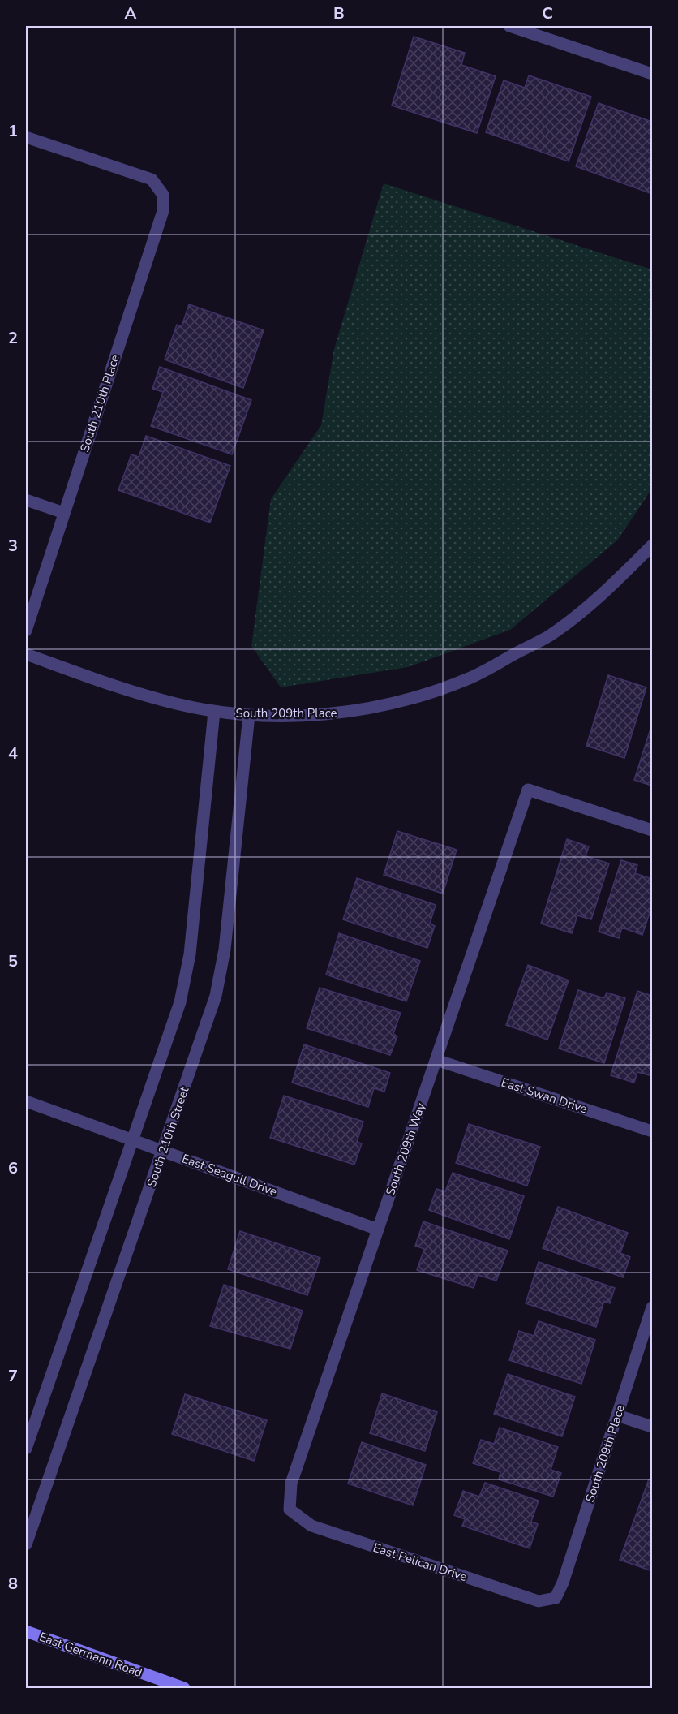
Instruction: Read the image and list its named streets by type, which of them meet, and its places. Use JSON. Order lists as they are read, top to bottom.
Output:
{
  "streets": {
    "street": [
      "South 210th Place",
      "South 209th Place",
      "East Swan Drive",
      "South 210th Street",
      "South 209th Way",
      "East Seagull Drive",
      "East Pelican Drive",
      "East Germann Road"
    ]
  },
  "crossings": [
    ["South 209th Place", "South 210th Street"],
    ["South 209th Place", "East Pelican Drive"],
    ["East Swan Drive", "South 209th Way"],
    ["South 210th Street", "East Seagull Drive"],
    ["South 209th Way", "East Seagull Drive"],
    ["South 209th Way", "East Pelican Drive"]
  ],
  "grid": {
    "columns": ["A", "B", "C"],
    "rows": [
      "1",
      "2",
      "3",
      "4",
      "5",
      "6",
      "7",
      "8"
    ]
  }
}
